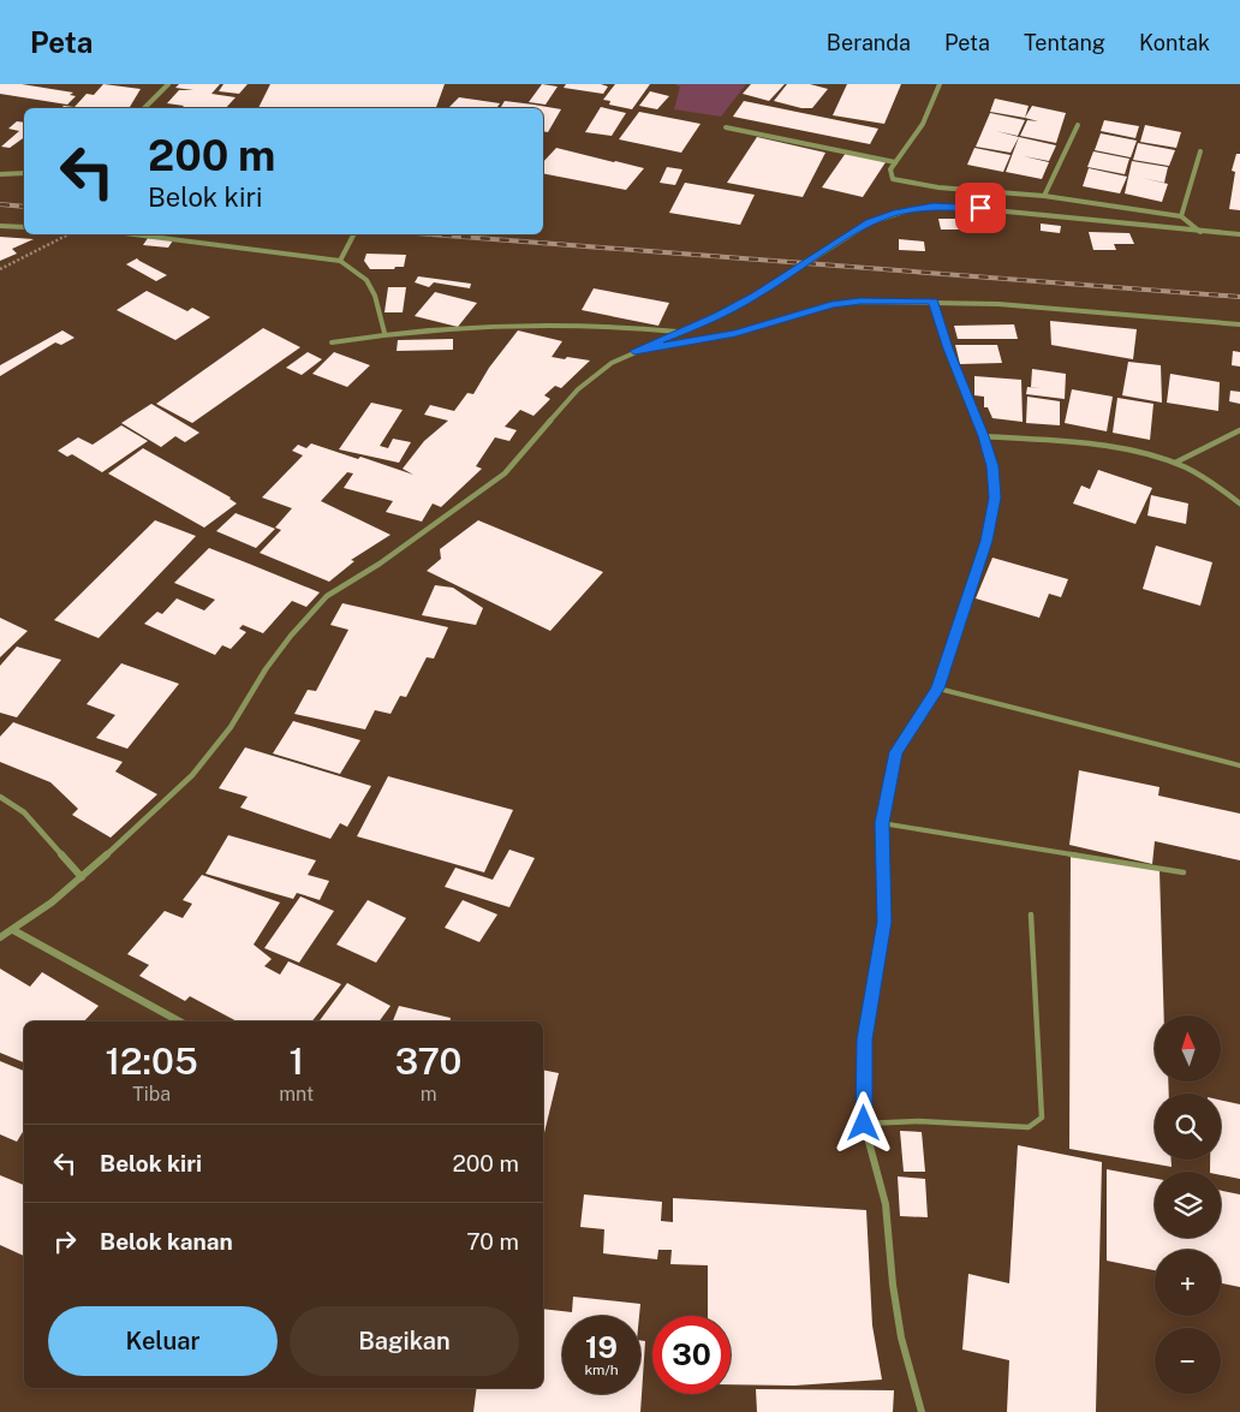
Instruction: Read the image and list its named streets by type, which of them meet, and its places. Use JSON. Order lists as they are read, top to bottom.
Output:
{
  "north": "top",
  "page": {
    "header": "Peta",
    "nav": [
      "Beranda",
      "Peta",
      "Tentang",
      "Kontak"
    ],
    "turn": ["200 m", "Belok kiri"],
    "map_buttons": ["+", "−"],
    "eta": [
      "12:05",
      "Tiba",
      "1",
      "mnt",
      "370",
      "m"
    ],
    "list": [
      {
        "name": "Belok kiri",
        "value": "200 m"
      },
      {
        "name": "Belok kanan",
        "value": "70 m"
      }
    ],
    "buttons": ["Keluar", "Bagikan"],
    "speed": "19 km/h",
    "limit": "30"
  }
}
